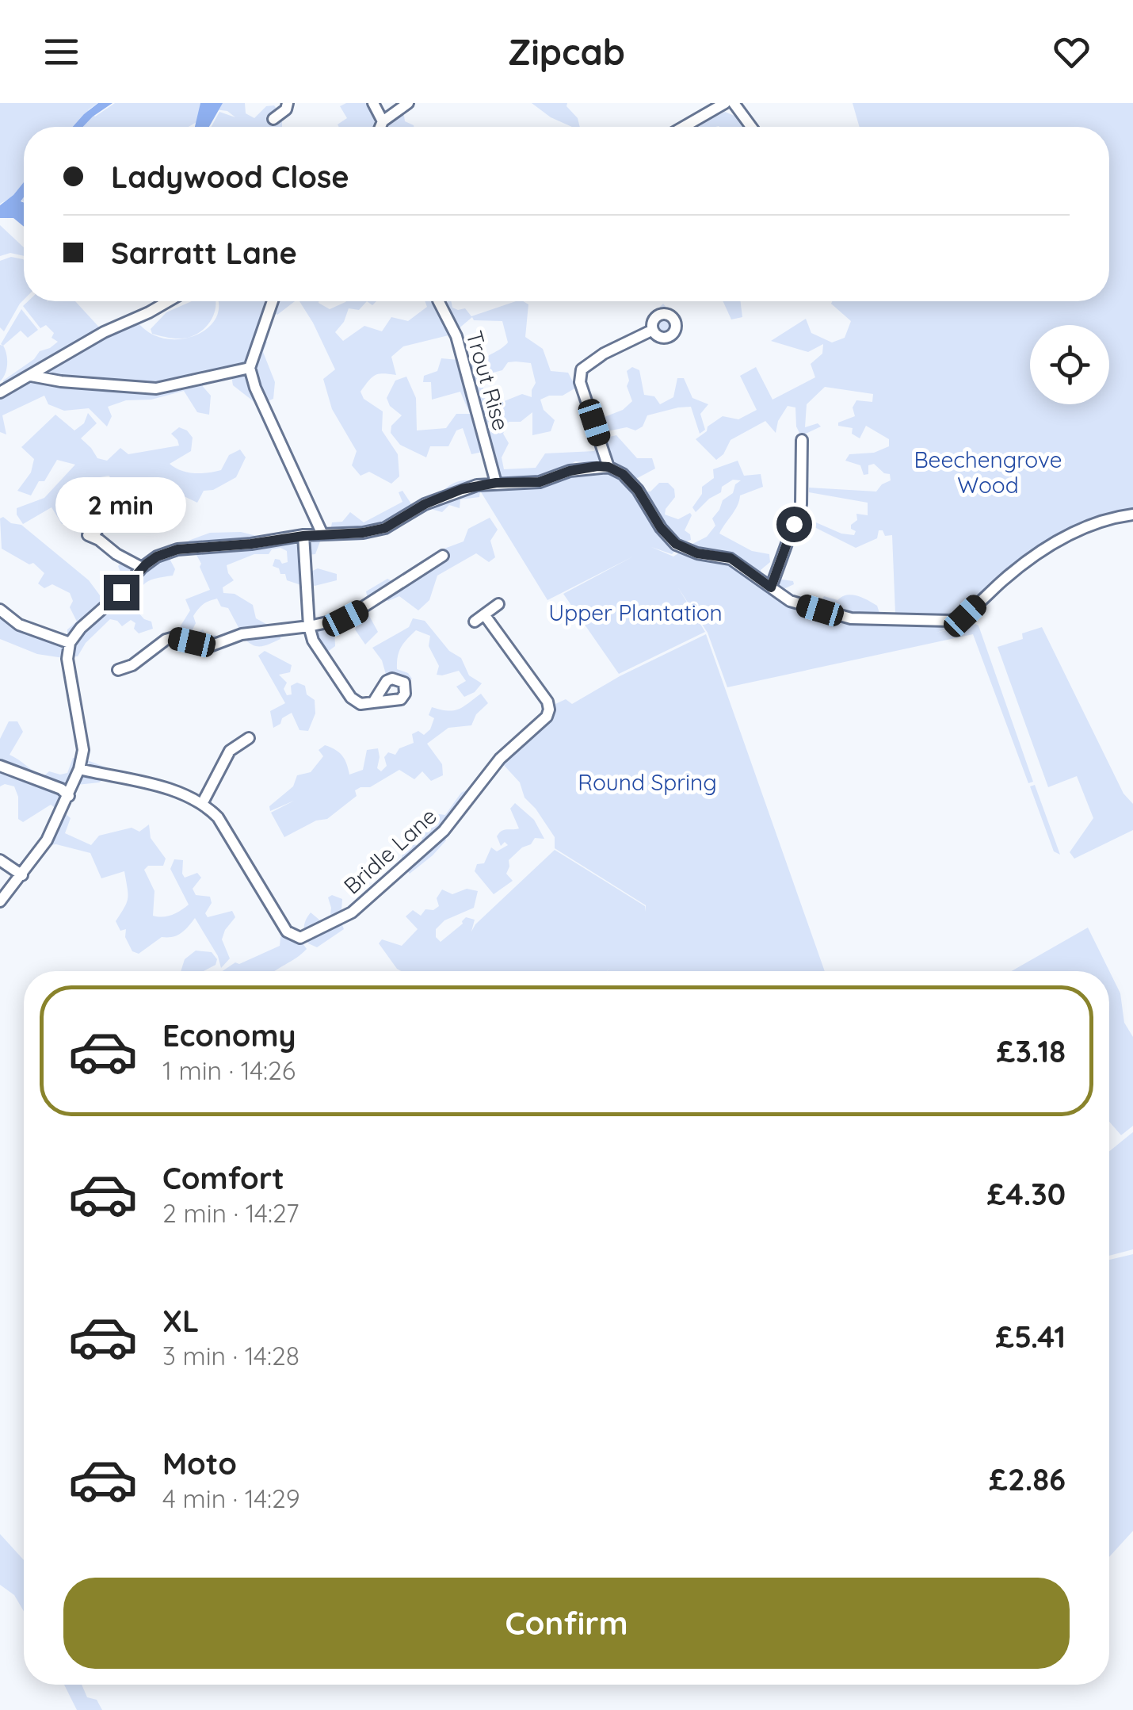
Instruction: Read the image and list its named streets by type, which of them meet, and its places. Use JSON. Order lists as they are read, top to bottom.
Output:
{
  "streets": {
    "street": ["Trout Rise", "Bridle Lane"]
  },
  "parks": ["Beechengrove Wood", "Upper Plantation", "Round Spring"],
  "page": {
    "header": "Zipcab",
    "banner": ["Ladywood Close", "Sarratt Lane"],
    "bubble": "2 min",
    "list": [
      {
        "name": "Economy",
        "note": "1 min · 14:26",
        "value": "£3.18"
      },
      {
        "name": "Comfort",
        "note": "2 min · 14:27",
        "value": "£4.30"
      },
      {
        "name": "XL",
        "note": "3 min · 14:28",
        "value": "£5.41"
      },
      {
        "name": "Moto",
        "note": "4 min · 14:29",
        "value": "£2.86"
      }
    ],
    "buttons": "Confirm"
  }
}
